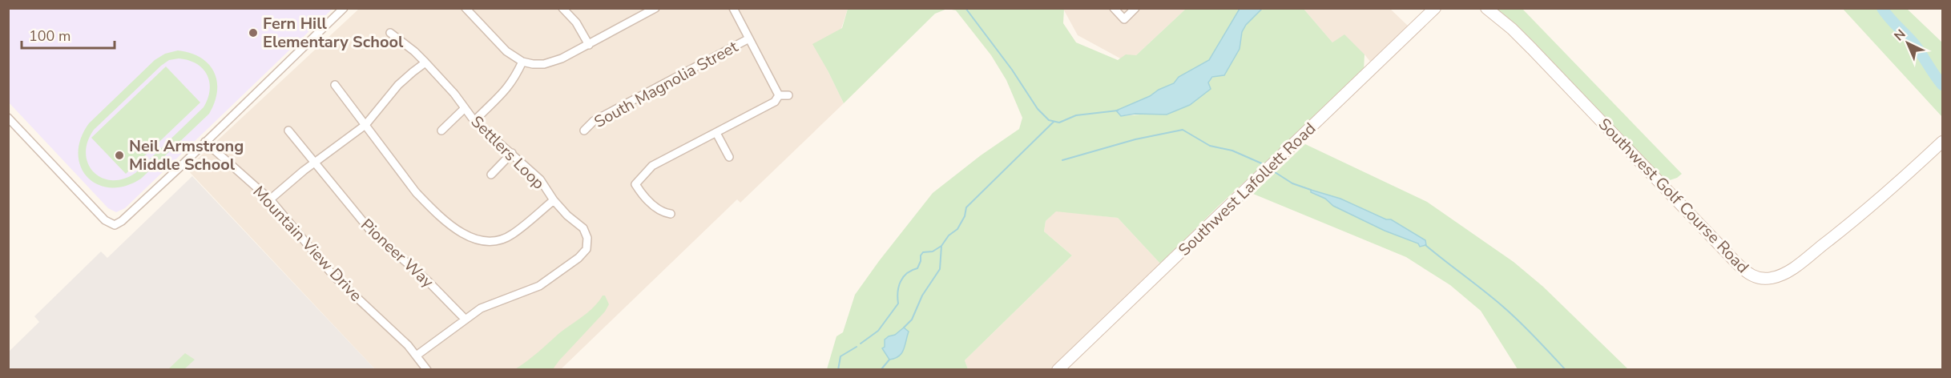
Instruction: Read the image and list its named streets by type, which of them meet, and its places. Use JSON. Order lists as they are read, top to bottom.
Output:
{
  "streets": {
    "main road": ["Southwest Lafollett Road", "Southwest Golf Course Road"],
    "street": [
      "South Magnolia Street",
      "Settlers Loop",
      "Mountain View Drive",
      "Pioneer Way"
    ]
  },
  "crossings": [
    ["Settlers Loop", "Mountain View Drive"],
    ["Settlers Loop", "Pioneer Way"]
  ],
  "places": ["Fern Hill Elementary School", "Neil Armstrong Middle School"],
  "scale_bar": "100 m",
  "north": "top left"
}
